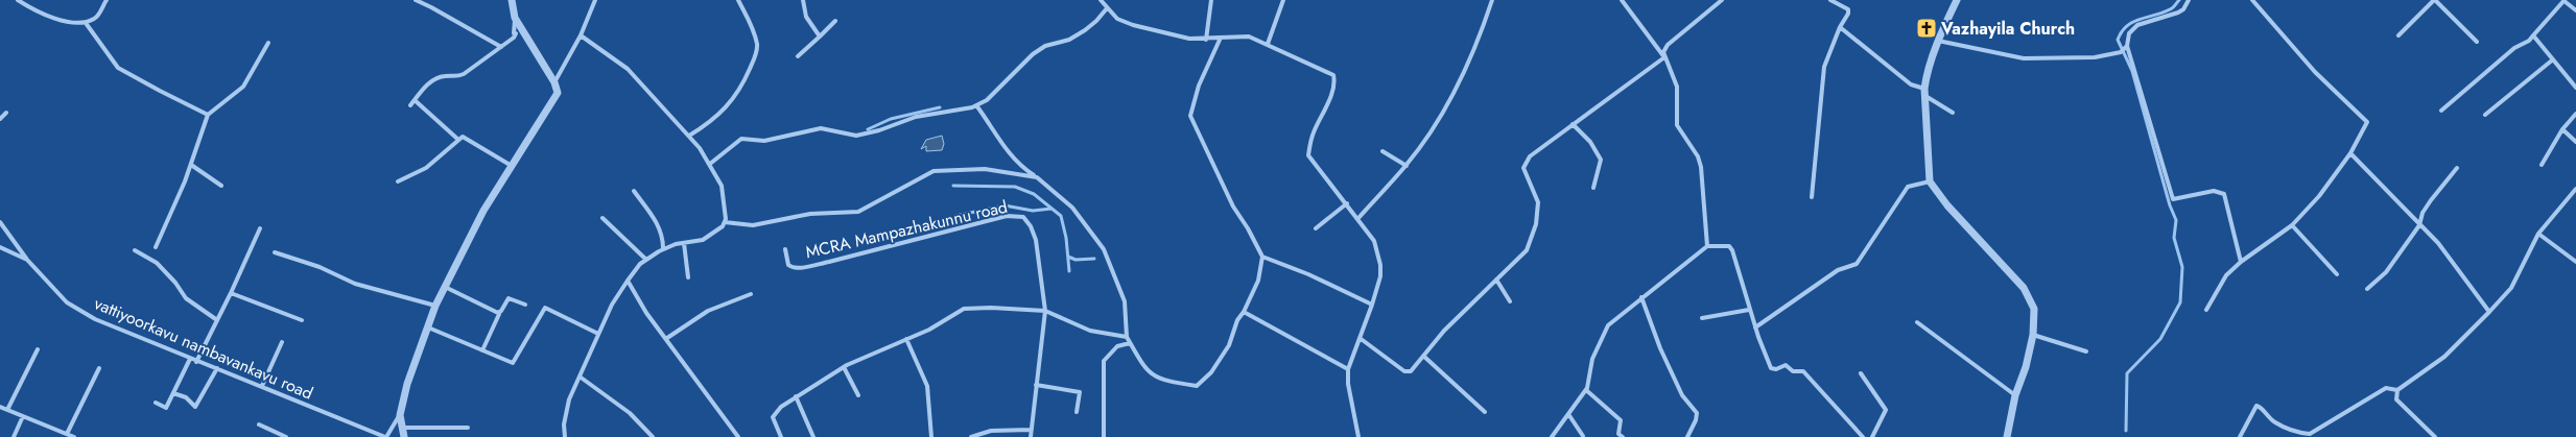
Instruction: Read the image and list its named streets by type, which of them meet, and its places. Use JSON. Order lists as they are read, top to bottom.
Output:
{
  "streets": {
    "street": ["MCRA Mampazhakunnu road", "vattiyoorkavu nambavankavu road"]
  },
  "places": {
    "church": ["Vazhayila Church"]
  }
}
